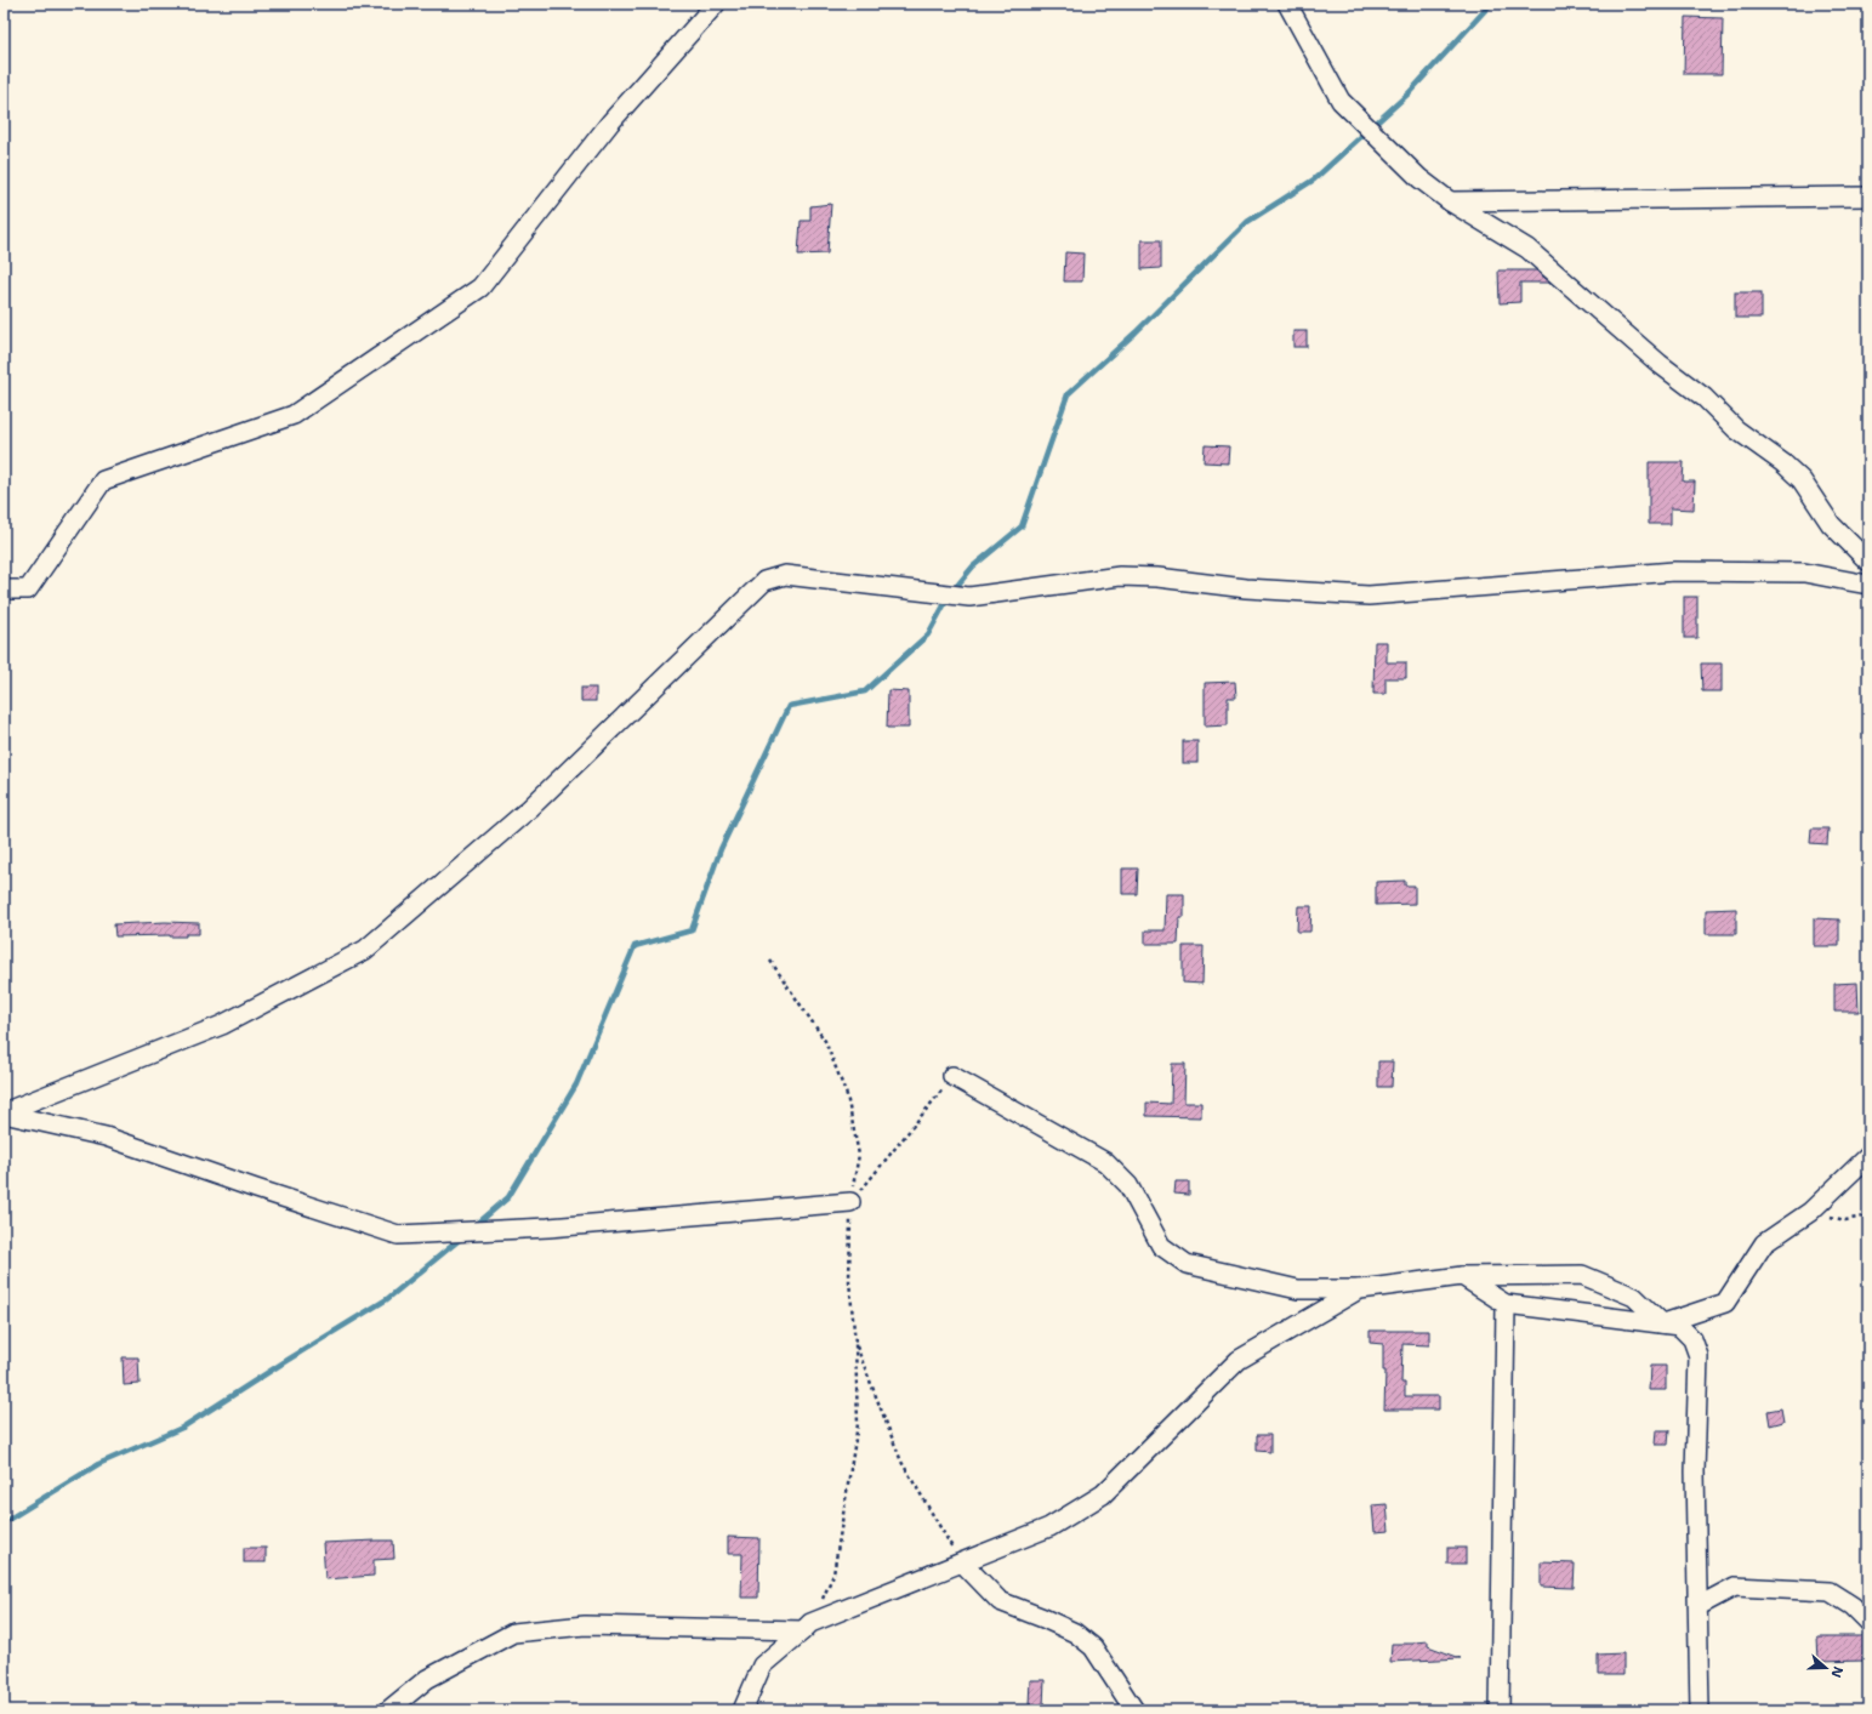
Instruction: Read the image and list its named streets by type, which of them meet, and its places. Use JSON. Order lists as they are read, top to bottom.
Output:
{
  "north": "right"
}
